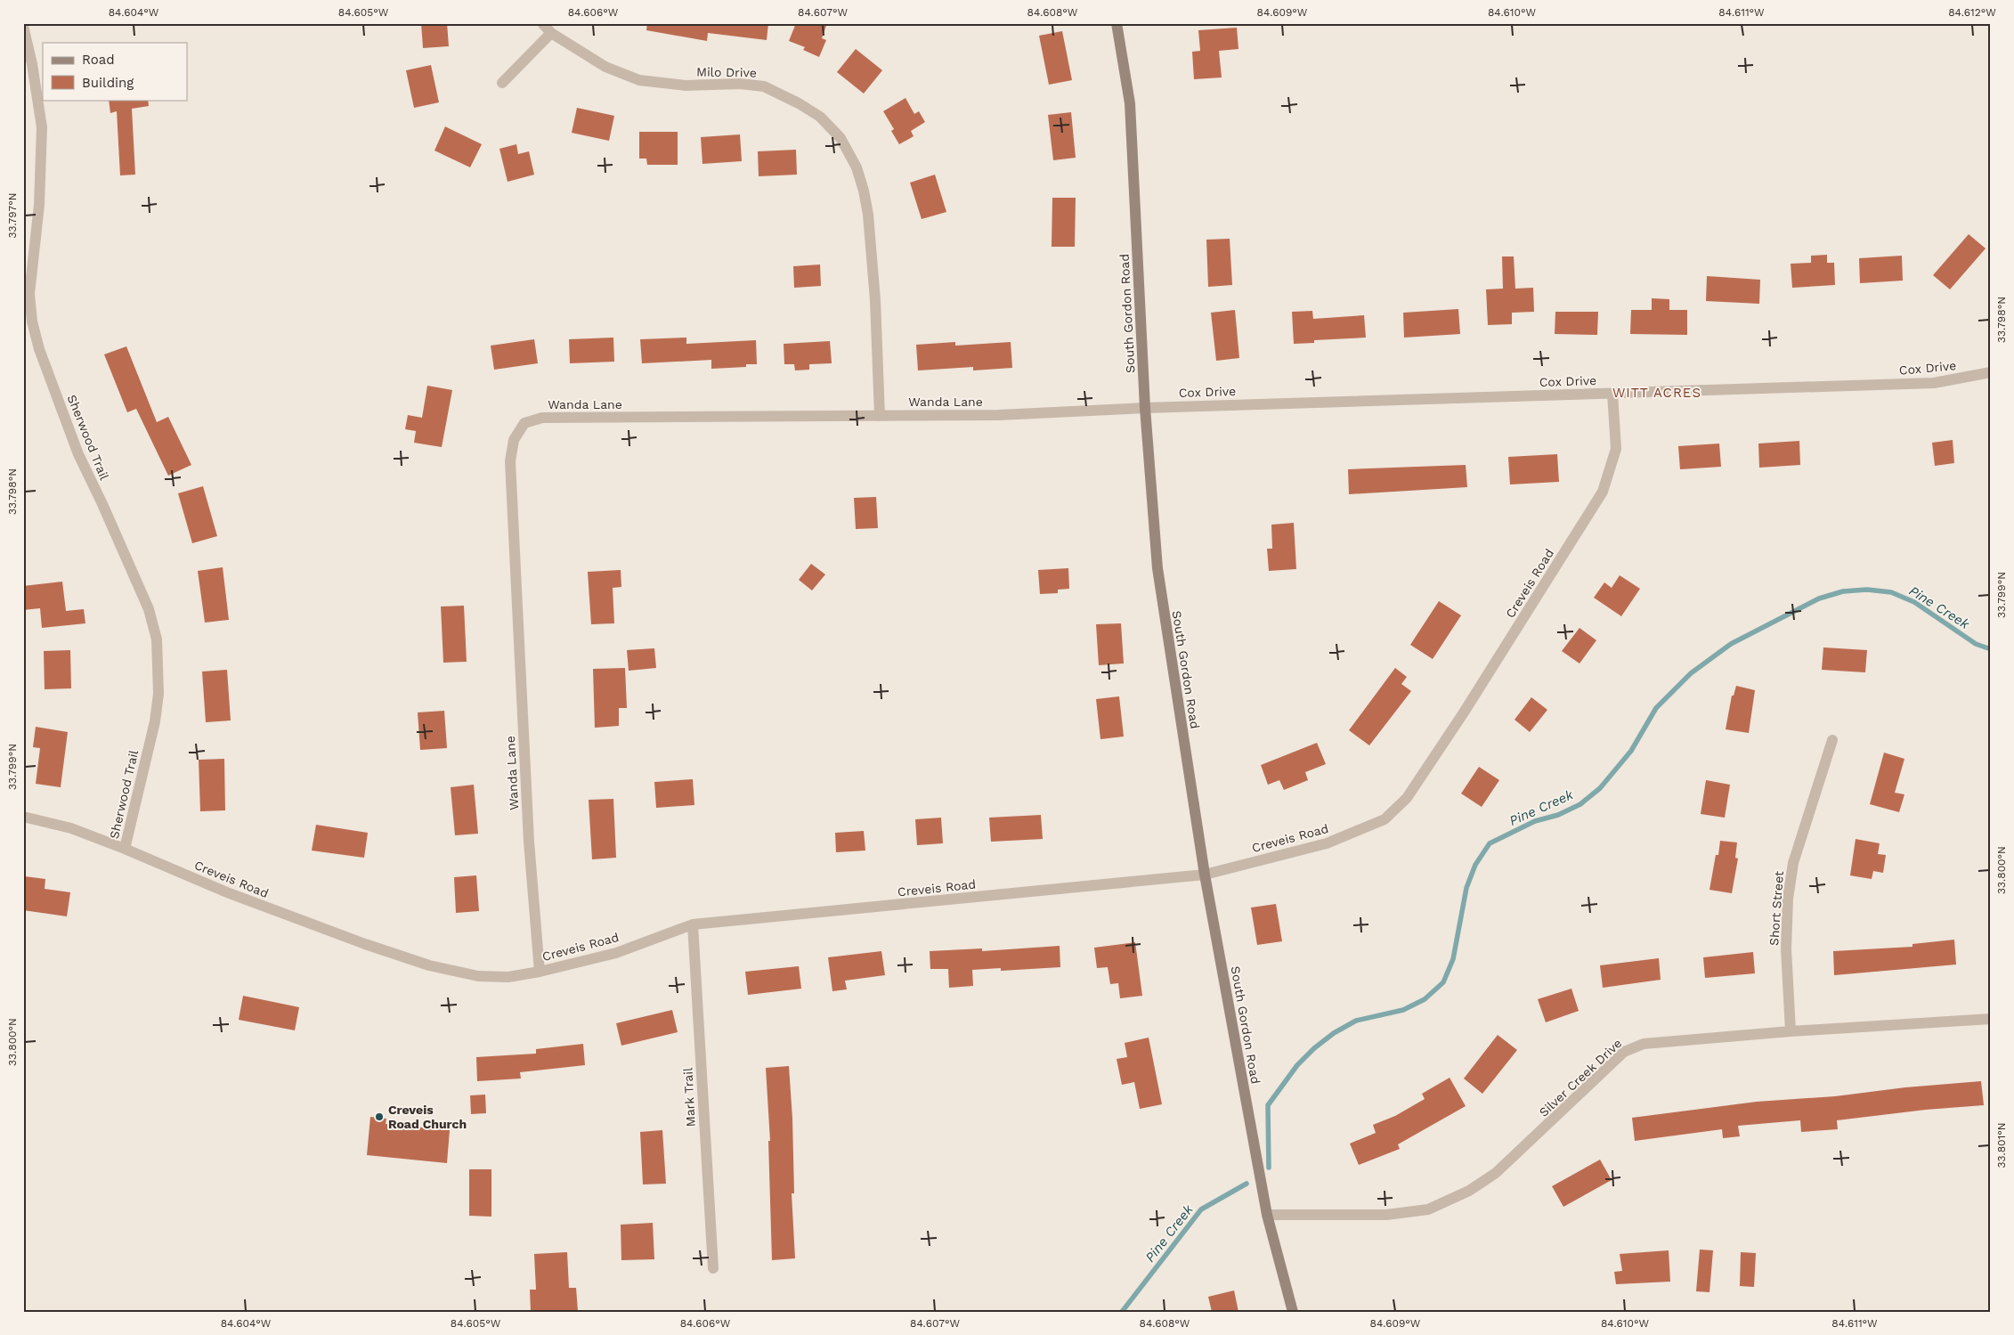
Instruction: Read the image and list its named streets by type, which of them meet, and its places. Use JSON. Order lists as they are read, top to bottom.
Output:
{
  "streets": {
    "street": [
      "Milo Drive",
      "South Gordon Road",
      "Cox Drive",
      "Wanda Lane",
      "Sherwood Trail",
      "Creveis Road",
      "Short Street",
      "Silver Creek Drive",
      "Mark Trail"
    ]
  },
  "crossings": [
    ["Milo Drive", "Wanda Lane"],
    ["South Gordon Road", "Cox Drive"],
    ["South Gordon Road", "Wanda Lane"],
    ["South Gordon Road", "Creveis Road"],
    ["South Gordon Road", "Silver Creek Drive"],
    ["Cox Drive", "Wanda Lane"],
    ["Cox Drive", "Creveis Road"],
    ["Wanda Lane", "Creveis Road"],
    ["Sherwood Trail", "Creveis Road"],
    ["Creveis Road", "Mark Trail"],
    ["Short Street", "Silver Creek Drive"]
  ],
  "districts": ["WITT ACRES"],
  "water": ["Pine Creek"],
  "places": ["Creveis Road Church"],
  "legend": ["Road", "Building"],
  "coordinates": [
    "84.604°W",
    "84.605°W",
    "84.606°W",
    "84.607°W",
    "84.608°W",
    "84.609°W",
    "84.610°W",
    "84.611°W",
    "84.612°W",
    "33.797°N",
    "33.798°N",
    "33.799°N",
    "33.800°N",
    "33.801°N"
  ]
}
